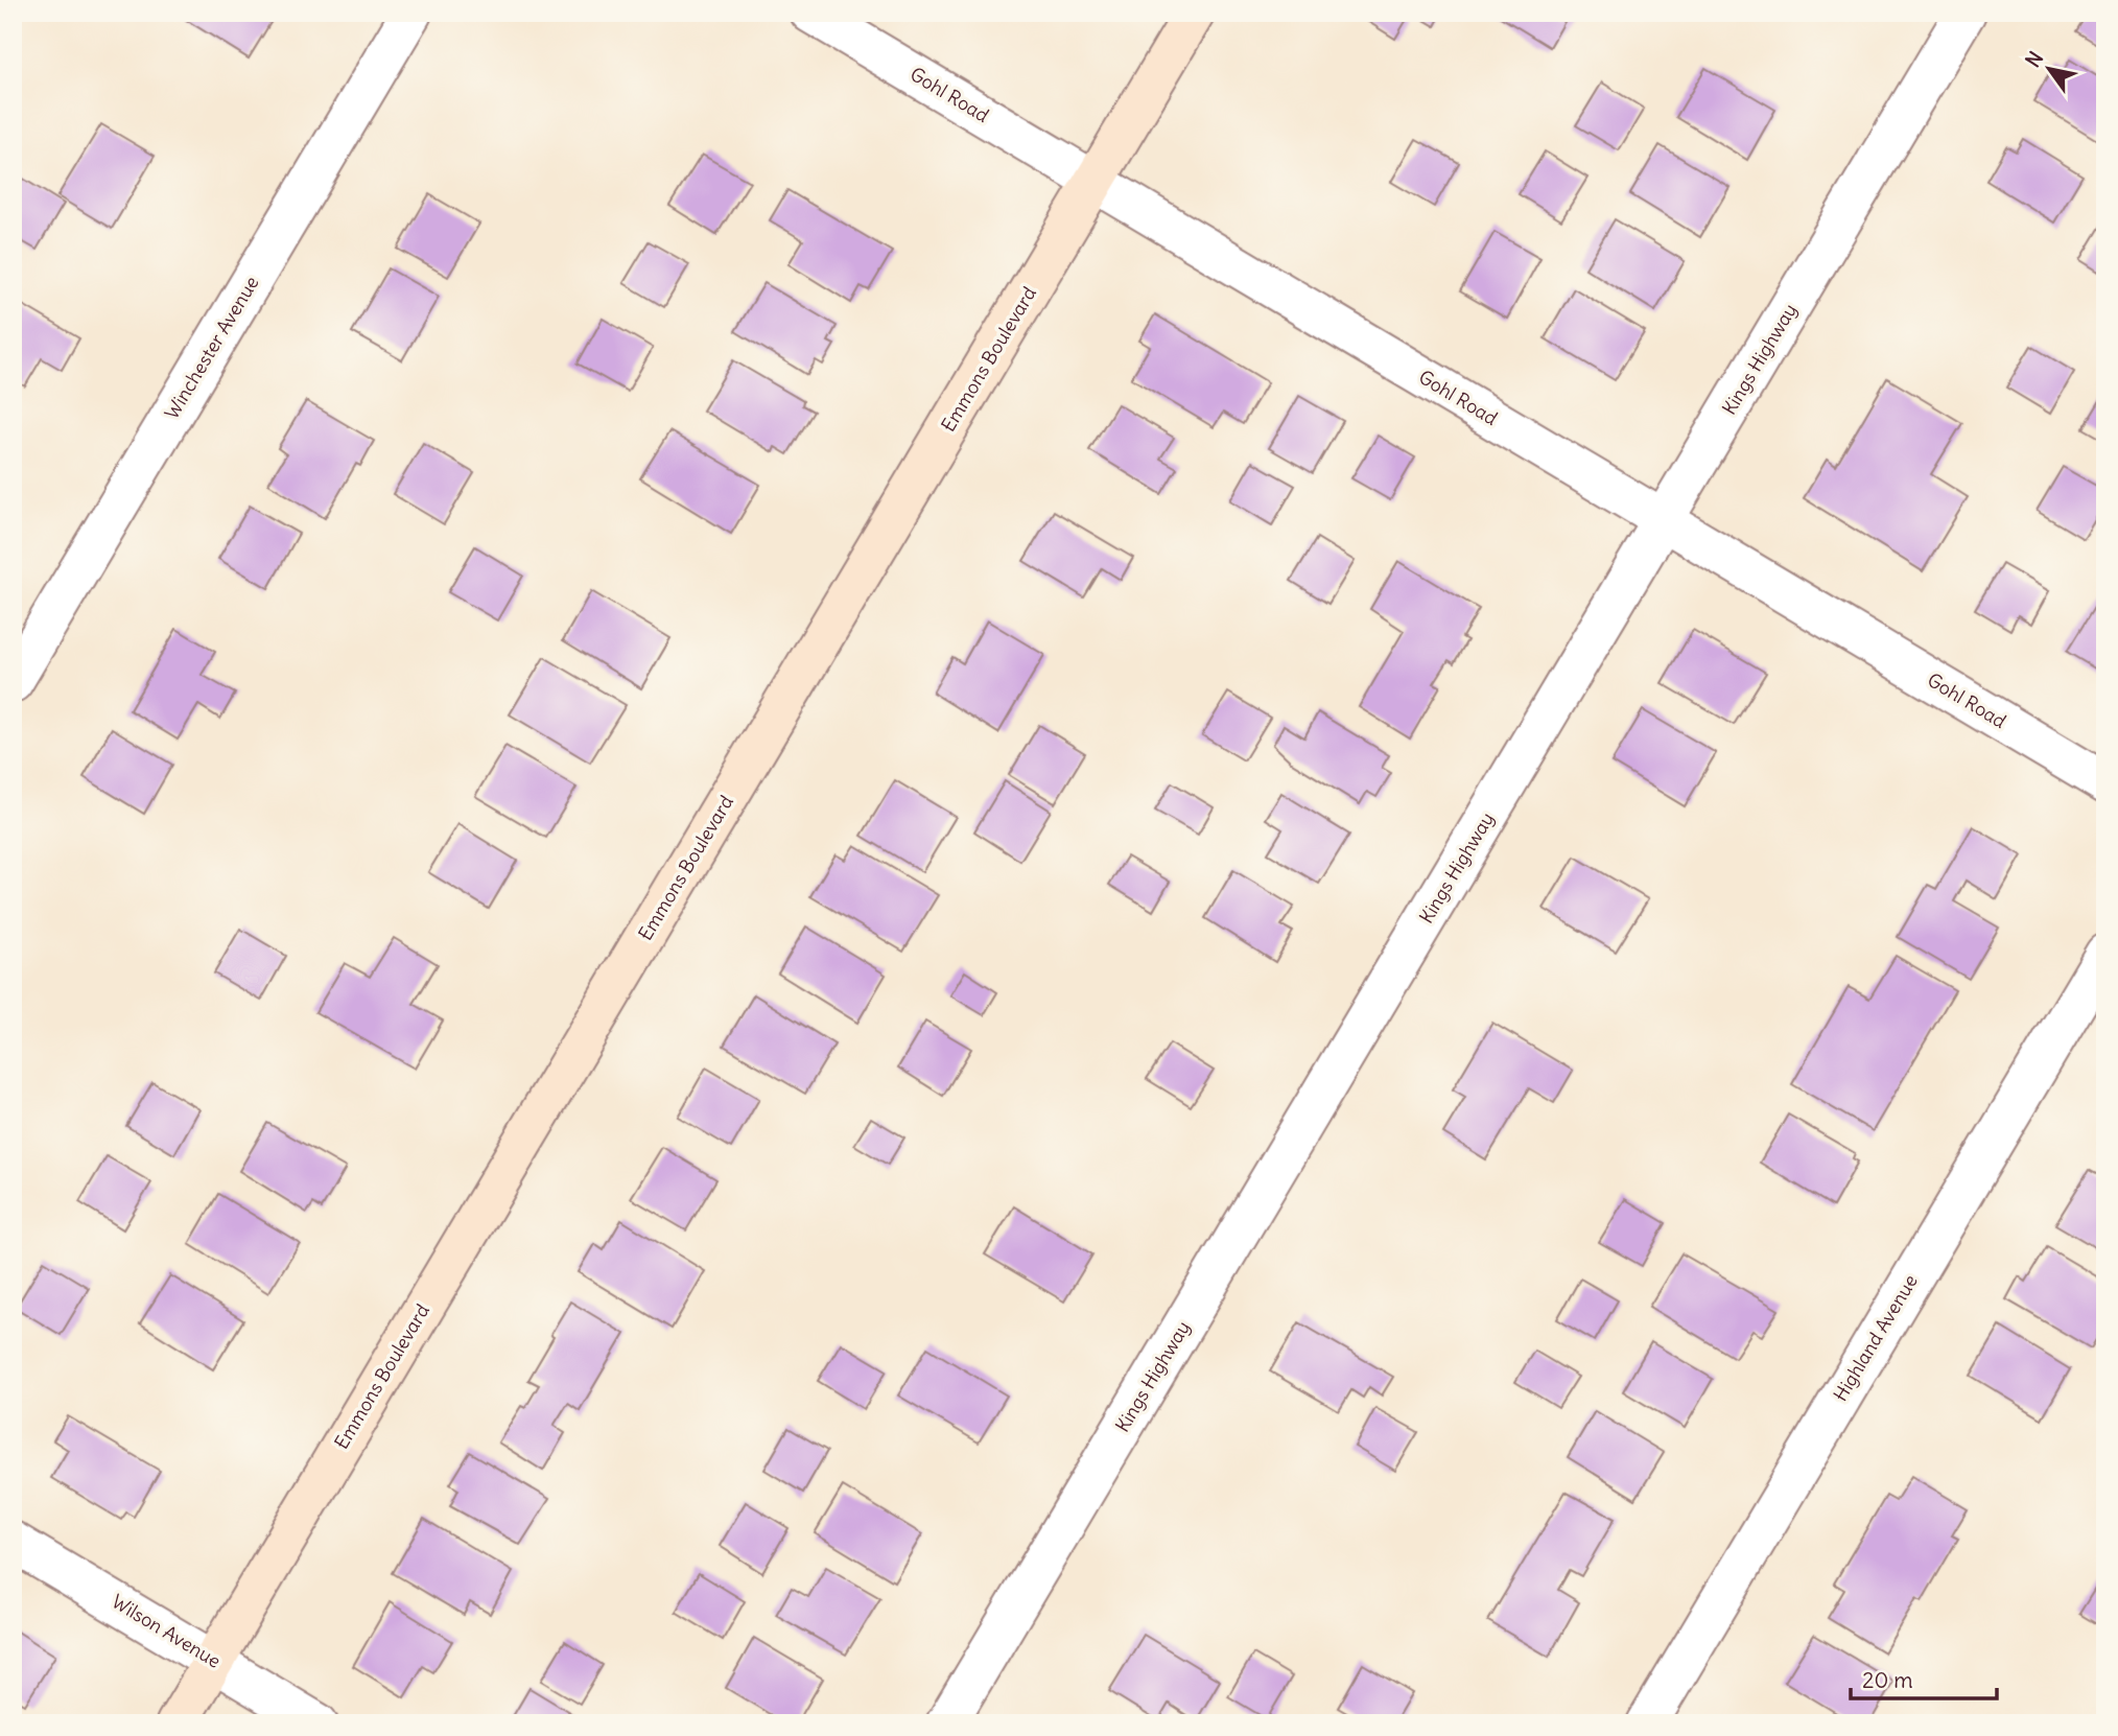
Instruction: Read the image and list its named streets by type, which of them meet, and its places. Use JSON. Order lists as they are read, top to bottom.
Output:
{
  "streets": {
    "street": [
      "Gohl Road",
      "Winchester Avenue",
      "Emmons Boulevard",
      "Kings Highway",
      "Highland Avenue",
      "Wilson Avenue"
    ]
  },
  "crossings": [
    ["Gohl Road", "Emmons Boulevard"],
    ["Gohl Road", "Kings Highway"],
    ["Emmons Boulevard", "Wilson Avenue"]
  ],
  "scale_bar": "20 m",
  "north": "top left"
}
